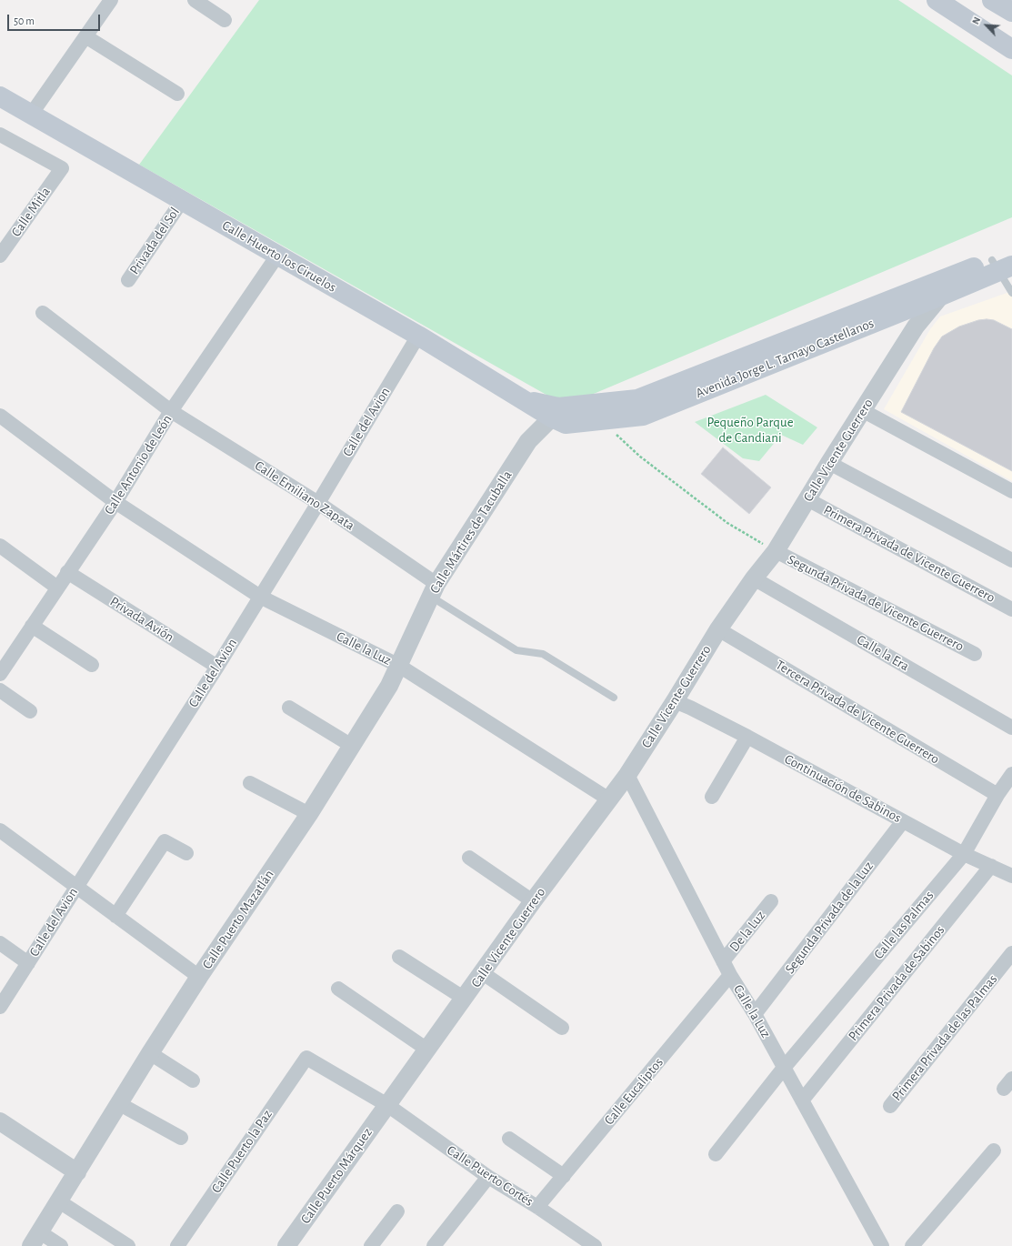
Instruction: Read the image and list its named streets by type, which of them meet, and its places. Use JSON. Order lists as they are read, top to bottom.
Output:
{
  "streets": {
    "main road": ["Calle Huerto los Ciruelos", "Avenida Jorge L. Tamayo Castellanos"],
    "street": [
      "Calle Mitla",
      "Privada del Sol",
      "Calle del Avion",
      "Calle Vicente Guerrero",
      "Calle Antonio de León",
      "Calle Emiliano Zapata",
      "Calle Mártires de Tacuballa",
      "Primera Privada de Vicente Guerrero",
      "Segunda Privada de Vicente Guerrero",
      "Privada Avión",
      "Calle la Luz",
      "Calle la Era",
      "Tercera Privada de Vicente Guerrero",
      "Continuación de Sabinos",
      "Segunda Privada de la Luz",
      "Calle Puerto Mazatlán",
      "Calle las Palmas",
      "De la Luz",
      "Primera Privada de Sabinos",
      "Primera Privada de las Palmas",
      "Calle Eucaliptos",
      "Calle Puerto la Paz",
      "Calle Puerto Márquez",
      "Calle Puerto Cortés"
    ]
  },
  "crossings": [
    ["Privada del Sol", "Calle Huerto los Ciruelos"],
    ["Calle Huerto los Ciruelos", "Avenida Jorge L. Tamayo Castellanos"],
    ["Calle Huerto los Ciruelos", "Calle del Avion"],
    ["Calle Huerto los Ciruelos", "Calle Antonio de León"],
    ["Calle Huerto los Ciruelos", "Calle Mártires de Tacuballa"],
    ["Avenida Jorge L. Tamayo Castellanos", "Calle Vicente Guerrero"],
    ["Avenida Jorge L. Tamayo Castellanos", "Calle Mártires de Tacuballa"],
    ["Calle del Avion", "Calle Emiliano Zapata"],
    ["Calle del Avion", "Privada Avión"],
    ["Calle del Avion", "Calle la Luz"],
    ["Calle Vicente Guerrero", "Primera Privada de Vicente Guerrero"],
    ["Calle Vicente Guerrero", "Segunda Privada de Vicente Guerrero"],
    ["Calle Vicente Guerrero", "Calle la Luz"],
    ["Calle Vicente Guerrero", "Calle la Era"],
    ["Calle Vicente Guerrero", "Tercera Privada de Vicente Guerrero"],
    ["Calle Vicente Guerrero", "Continuación de Sabinos"],
    ["Calle Vicente Guerrero", "Calle Puerto Márquez"],
    ["Calle Vicente Guerrero", "Calle Puerto Cortés"],
    ["Calle Antonio de León", "Calle Emiliano Zapata"],
    ["Calle Antonio de León", "Privada Avión"],
    ["Calle Antonio de León", "Calle la Luz"],
    ["Calle Emiliano Zapata", "Calle Mártires de Tacuballa"],
    ["Calle Mártires de Tacuballa", "Calle la Luz"],
    ["Calle Mártires de Tacuballa", "Calle Puerto Mazatlán"],
    ["Calle la Luz", "Segunda Privada de la Luz"],
    ["Calle la Luz", "Calle Puerto Mazatlán"],
    ["Calle la Luz", "Calle las Palmas"],
    ["Calle la Luz", "De la Luz"],
    ["Calle la Luz", "Primera Privada de Sabinos"],
    ["Calle la Luz", "Calle Eucaliptos"],
    ["Tercera Privada de Vicente Guerrero", "Calle las Palmas"],
    ["Continuación de Sabinos", "Segunda Privada de la Luz"],
    ["Continuación de Sabinos", "Calle las Palmas"],
    ["Continuación de Sabinos", "Primera Privada de Sabinos"],
    ["Calle Eucaliptos", "Calle Puerto Cortés"],
    ["Calle Puerto la Paz", "Calle Puerto Cortés"],
    ["Calle Puerto Márquez", "Calle Puerto Cortés"]
  ],
  "parks": ["Pequeño Parque de Candiani"],
  "scale_bar": "50 m",
  "north": "top left"
}
